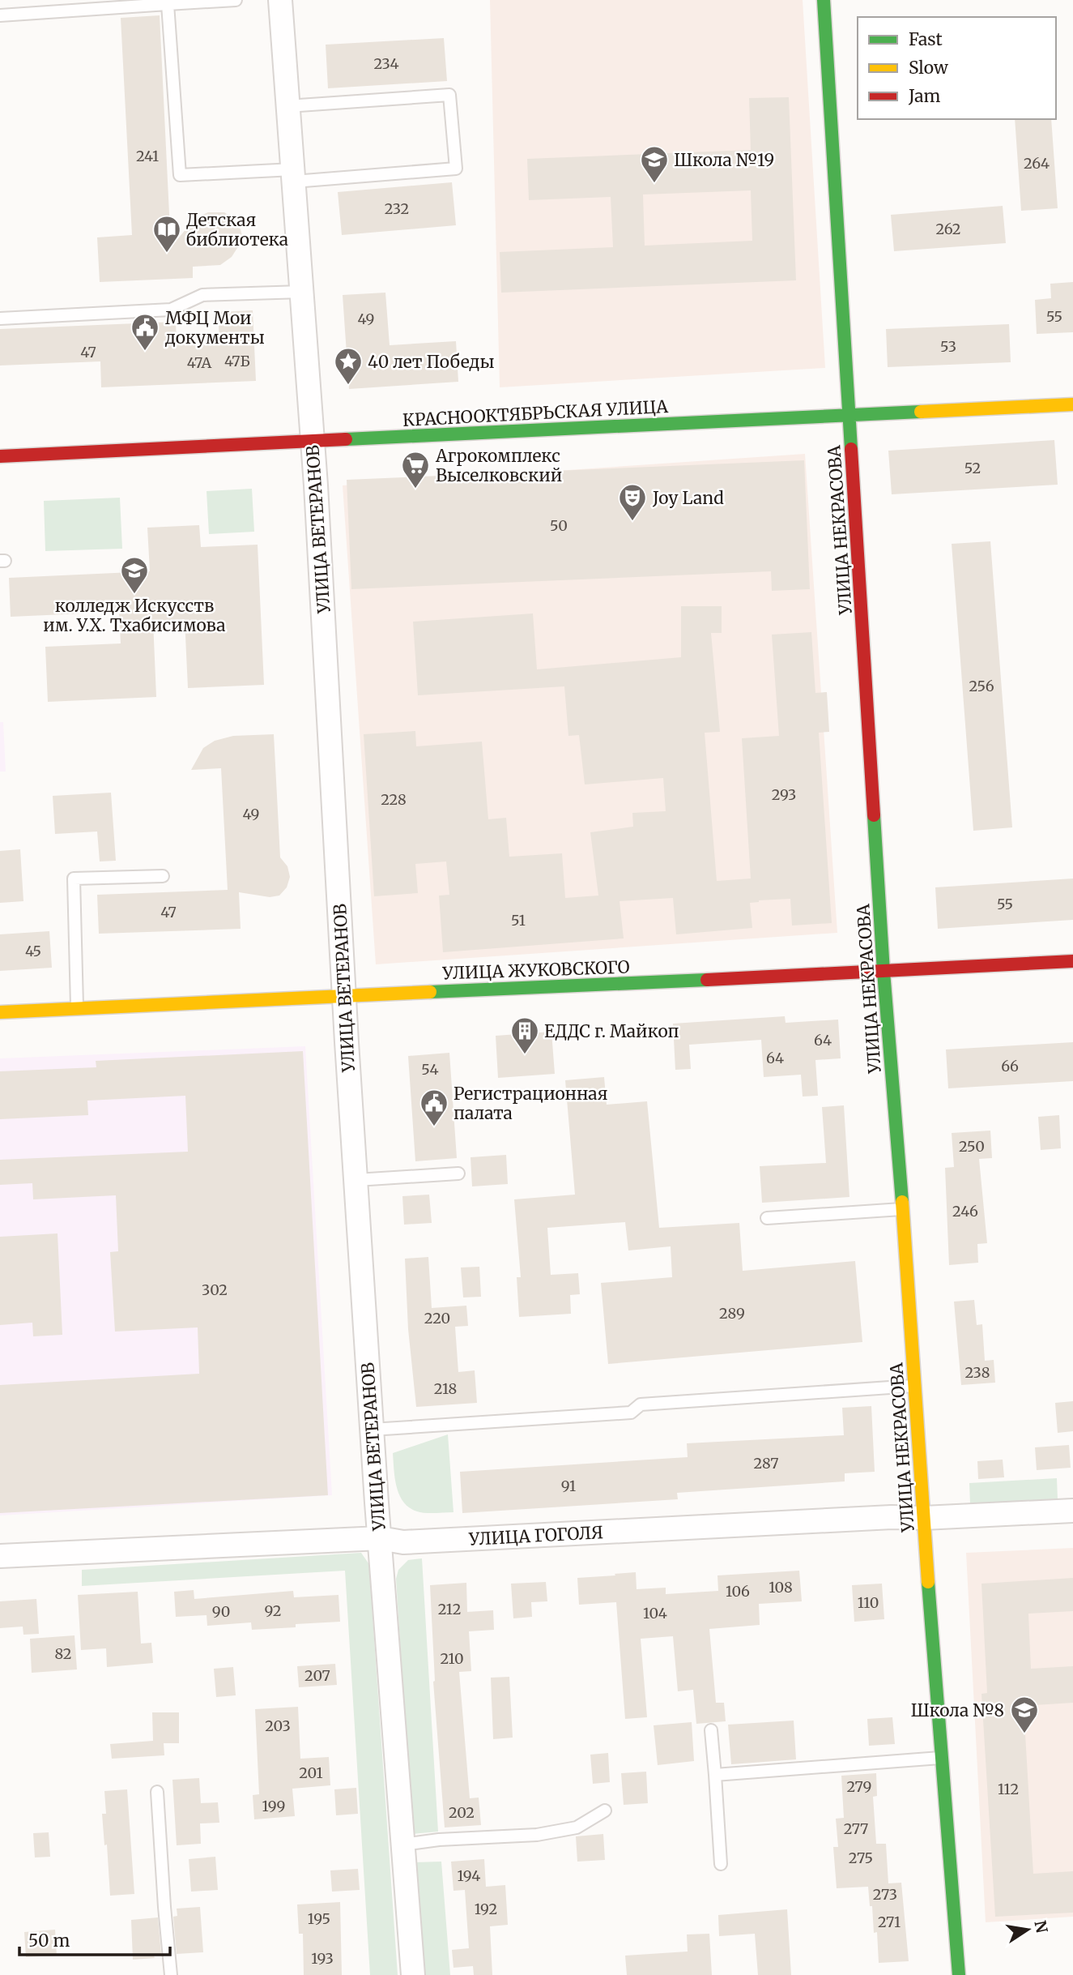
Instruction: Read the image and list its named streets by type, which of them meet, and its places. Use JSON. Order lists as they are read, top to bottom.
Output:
{
  "streets": {
    "street": [
      "КРАСНООКТЯБРЬСКАЯ УЛИЦА",
      "УЛИЦА ВЕТЕРАНОВ",
      "УЛИЦА НЕКРАСОВА",
      "УЛИЦА ЖУКОВСКОГО",
      "УЛИЦА ГОГОЛЯ"
    ]
  },
  "crossings": [
    ["КРАСНООКТЯБРЬСКАЯ УЛИЦА", "УЛИЦА ВЕТЕРАНОВ"],
    ["КРАСНООКТЯБРЬСКАЯ УЛИЦА", "УЛИЦА НЕКРАСОВА"],
    ["УЛИЦА ВЕТЕРАНОВ", "УЛИЦА ЖУКОВСКОГО"],
    ["УЛИЦА ВЕТЕРАНОВ", "УЛИЦА ГОГОЛЯ"],
    ["УЛИЦА НЕКРАСОВА", "УЛИЦА ЖУКОВСКОГО"],
    ["УЛИЦА НЕКРАСОВА", "УЛИЦА ГОГОЛЯ"]
  ],
  "places": {
    "school or university": ["Школа №19", "колледж Искусств им. У.Х. Тхабисимова", "Школа №8"],
    "library": ["Детская библиотека"],
    "public building": ["МФЦ Мои документы", "Регистрационная палата"],
    "place": ["40 лет Победы"],
    "supermarket": ["Агрокомплекс Выселковский"],
    "theatre": ["Joy Land"],
    "building": ["ЕДДС г. Майкоп"]
  },
  "house_numbers": [
    "234",
    "241",
    "264",
    "232",
    "262",
    "55",
    "49",
    "53",
    "47",
    "47Б",
    "47А",
    "52",
    "50",
    "256",
    "293",
    "228",
    "49",
    "55",
    "47",
    "51",
    "45",
    "64",
    "64",
    "66",
    "54",
    "250",
    "246",
    "302",
    "289",
    "220",
    "238",
    "218",
    "287",
    "91",
    "108",
    "106",
    "110",
    "212",
    "92",
    "90",
    "104",
    "82",
    "210",
    "207",
    "203",
    "201",
    "279",
    "112",
    "199",
    "202",
    "277",
    "275",
    "194",
    "273",
    "192",
    "195",
    "271",
    "193"
  ],
  "legend": ["Fast", "Slow", "Jam"],
  "scale_bar": "50 m",
  "north": "right"
}
